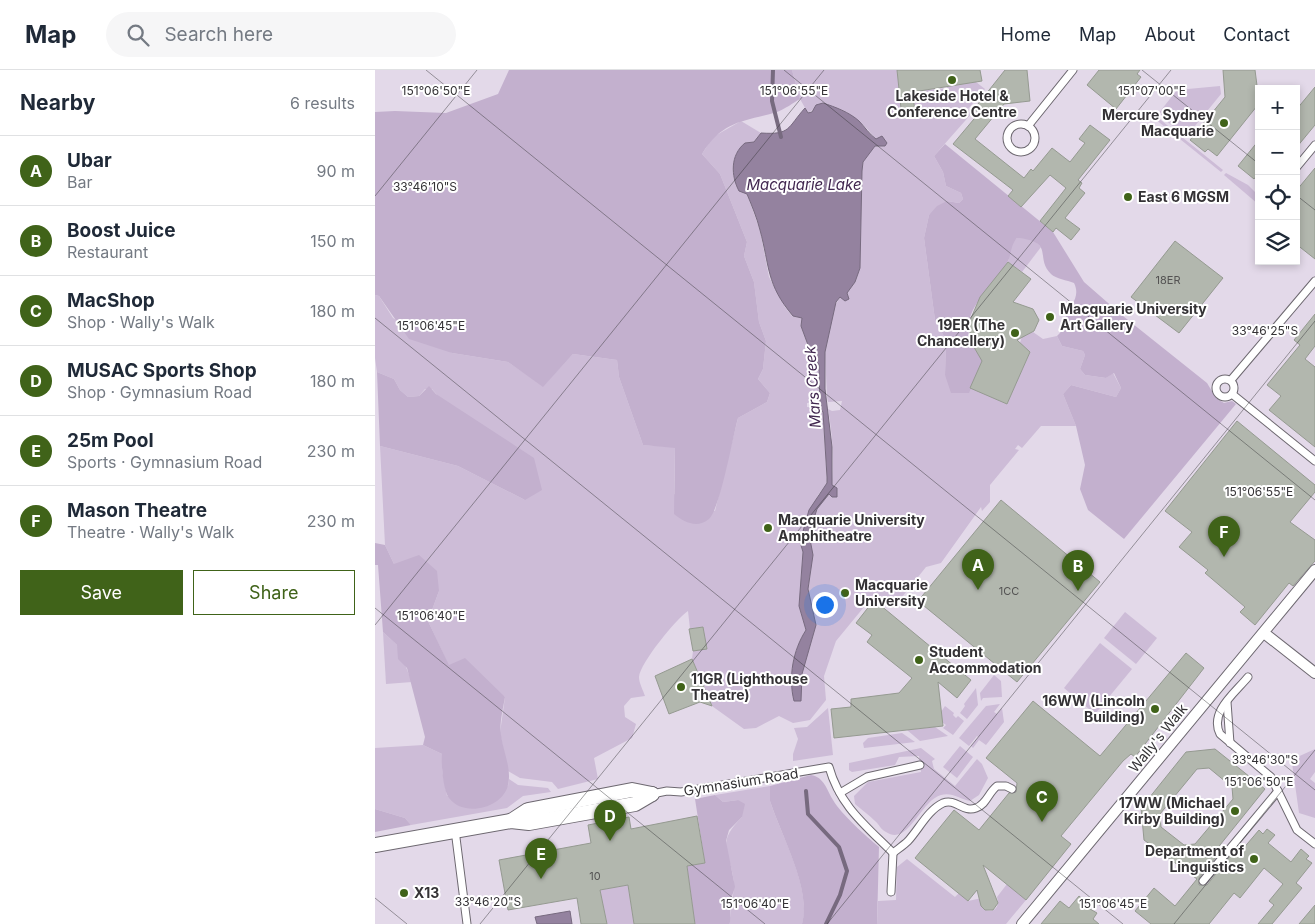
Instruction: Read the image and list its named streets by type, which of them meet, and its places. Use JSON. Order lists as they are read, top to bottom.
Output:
{
  "streets": {
    "street": ["Wally's Walk", "Gymnasium Road"]
  },
  "water": ["Macquarie Lake", "Mars Creek"],
  "places": [
    "Lakeside Hotel & Conference Centre",
    "Mercure Sydney Macquarie",
    "East 6 MGSM",
    "Macquarie University Art Gallery",
    "19ER (The Chancellery)",
    "Macquarie University Amphitheatre",
    "Macquarie University",
    "Student Accommodation",
    "11GR (Lighthouse Theatre)",
    "16WW (Lincoln Building)",
    "17WW (Michael Kirby Building)",
    "Department of Linguistics",
    "X13"
  ],
  "house_numbers": ["18ER", "1CC", "10"],
  "page": {
    "header": "Map",
    "search": "Search here",
    "nav": [
      "Home",
      "Map",
      "About",
      "Contact"
    ],
    "heading": ["Nearby", "6 results"],
    "map_buttons": ["+", "−"],
    "list": [
      {
        "mark": "A",
        "name": "Ubar",
        "note": "Bar",
        "value": "90 m"
      },
      {
        "mark": "B",
        "name": "Boost Juice",
        "note": "Restaurant",
        "value": "150 m"
      },
      {
        "mark": "C",
        "name": "MacShop",
        "note": "Shop · Wally's Walk",
        "value": "180 m"
      },
      {
        "mark": "D",
        "name": "MUSAC Sports Shop",
        "note": "Shop · Gymnasium Road",
        "value": "180 m"
      },
      {
        "mark": "E",
        "name": "25m Pool",
        "note": "Sports · Gymnasium Road",
        "value": "230 m"
      },
      {
        "mark": "F",
        "name": "Mason Theatre",
        "note": "Theatre · Wally's Walk",
        "value": "230 m"
      }
    ],
    "pins": [
      "F",
      "A",
      "B",
      "C",
      "D",
      "E"
    ],
    "buttons": ["Save", "Share"]
  },
  "coordinates": [
    "151°06'50\"E",
    "151°06'55\"E",
    "151°07'00\"E",
    "33°46'10\"S",
    "151°06'45\"E",
    "33°46'25\"S",
    "151°06'40\"E",
    "33°46'30\"S",
    "33°46'20\"S"
  ]
}
